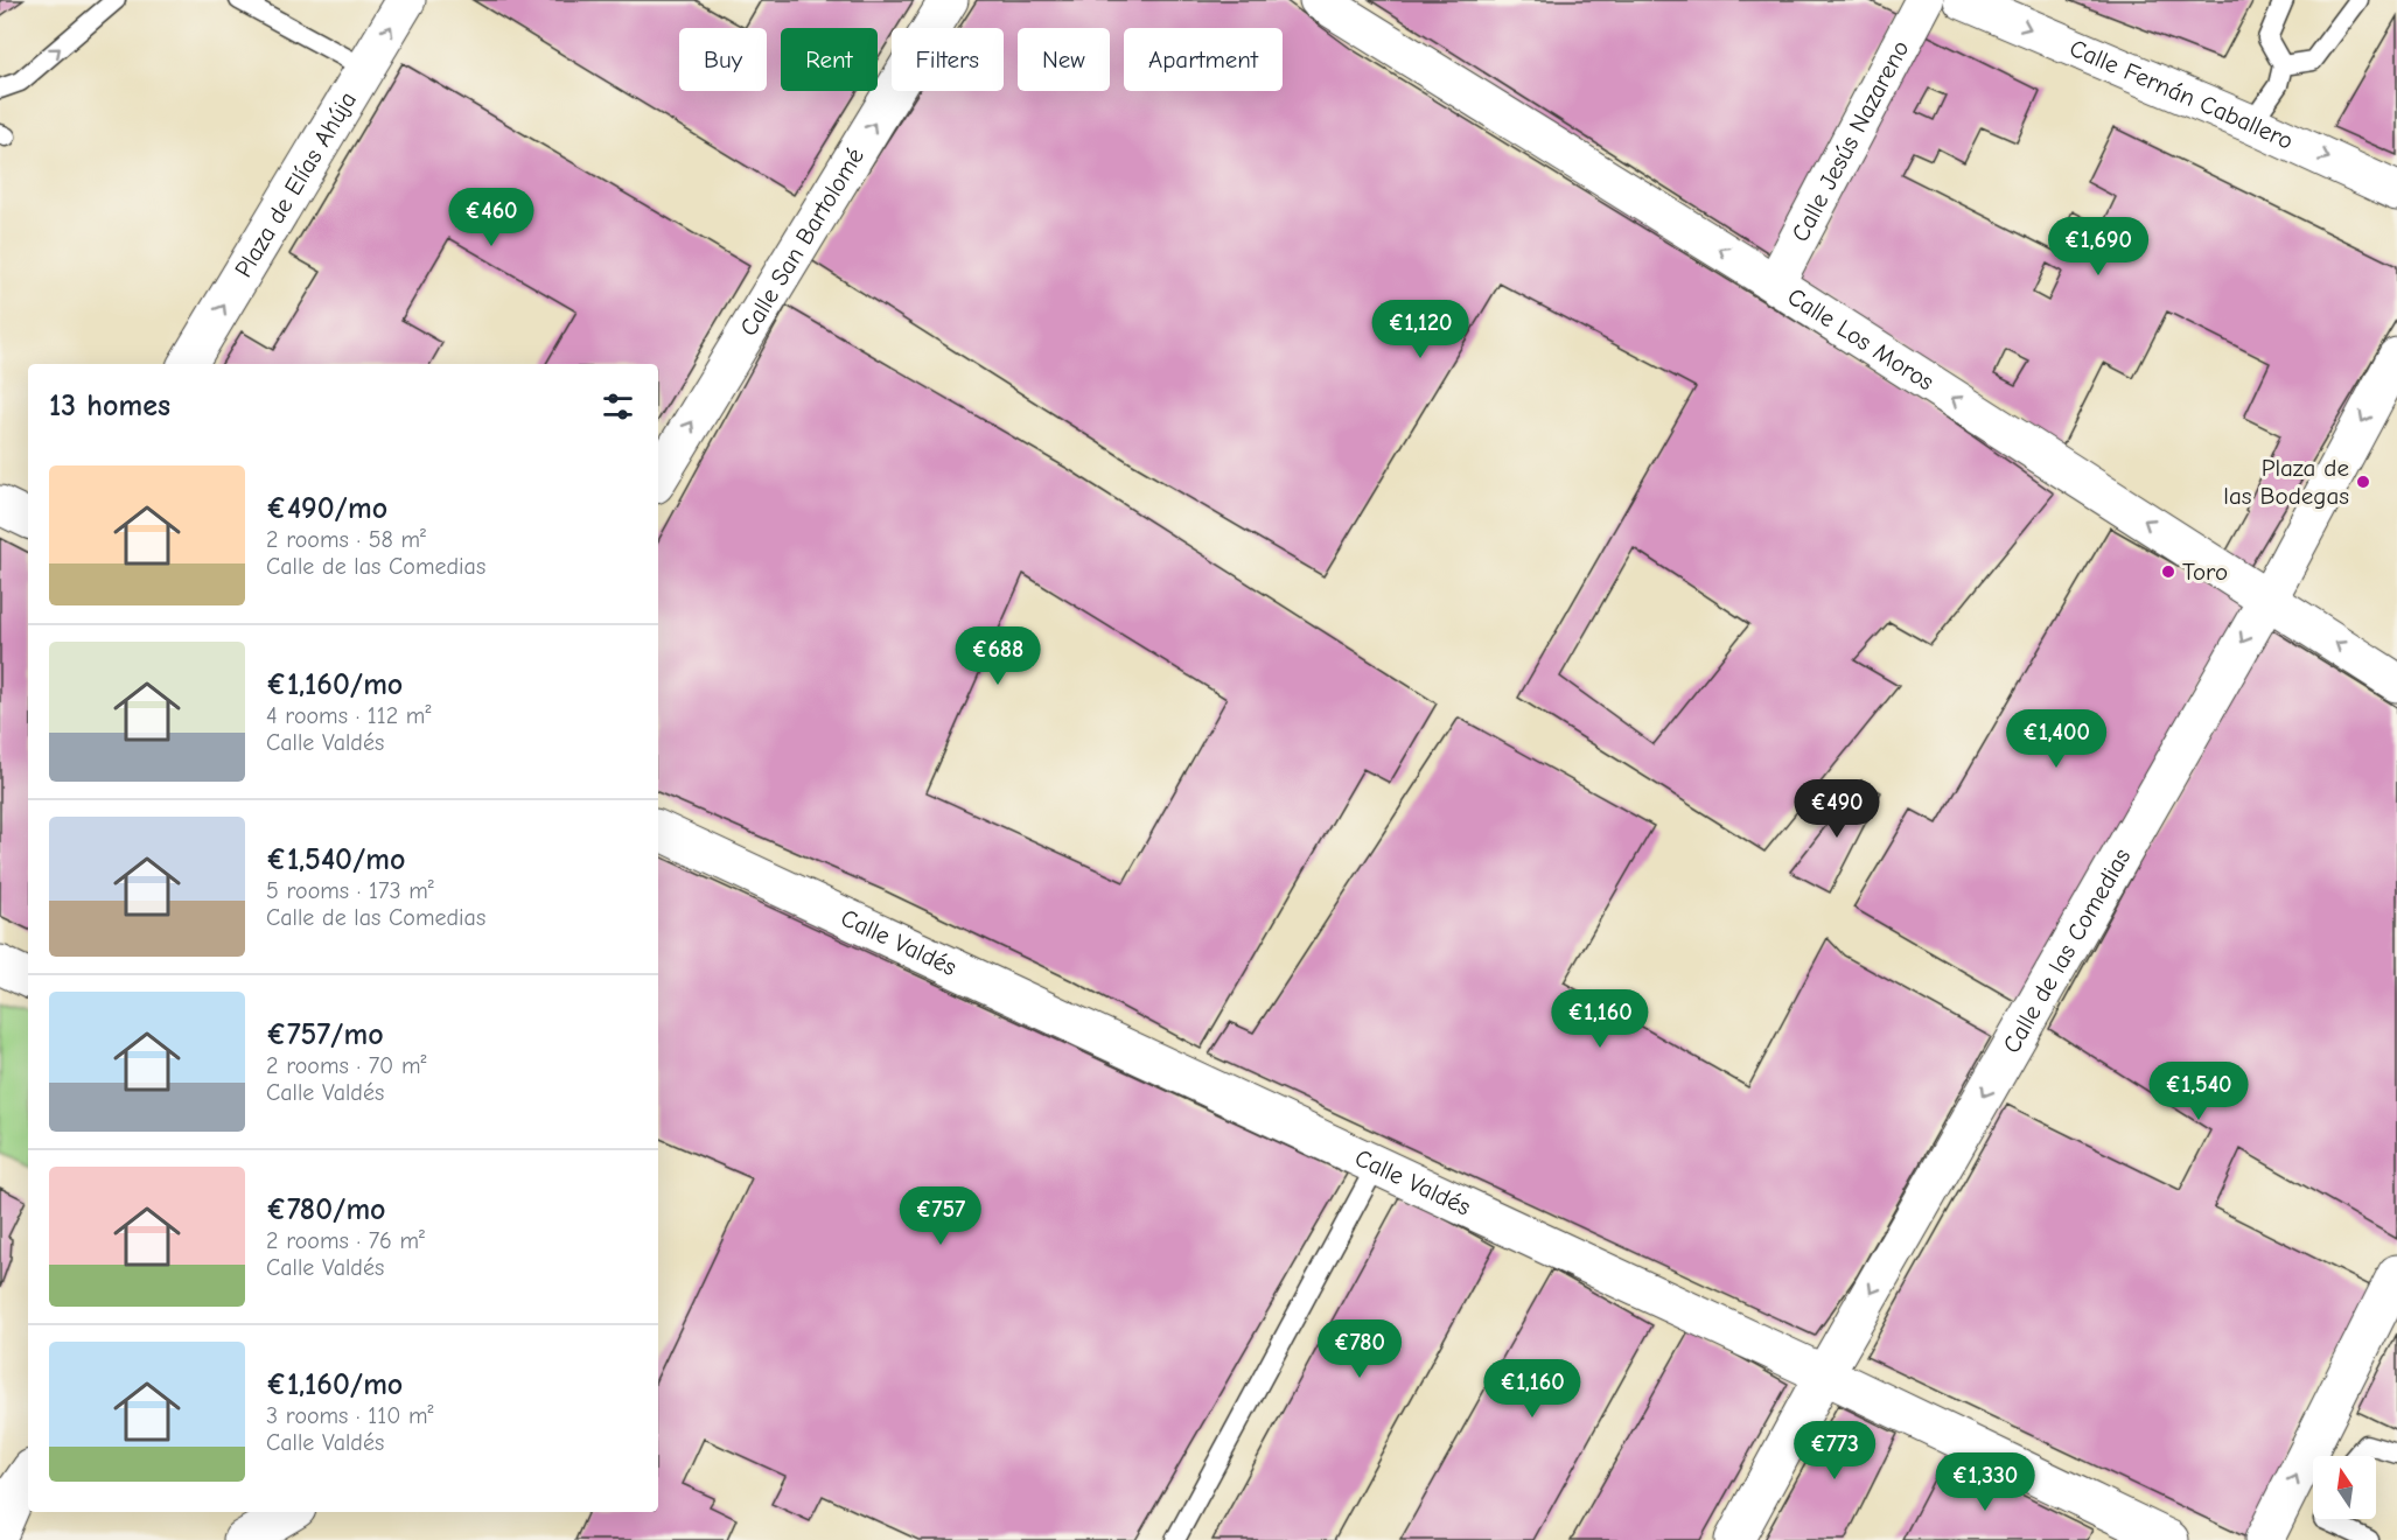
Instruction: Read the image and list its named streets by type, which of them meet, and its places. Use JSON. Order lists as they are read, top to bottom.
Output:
{
  "streets": {
    "street": [
      "Calle Fernán Caballero",
      "Calle Jesús Nazareno",
      "Plaza de Elías Ahúja",
      "Calle San Bartolomé",
      "Calle Los Moros",
      "Calle Valdés",
      "Calle de las Comedias"
    ]
  },
  "crossings": [
    ["Calle Jesús Nazareno", "Calle Los Moros"],
    ["Calle Los Moros", "Calle de las Comedias"],
    ["Calle Valdés", "Calle de las Comedias"]
  ],
  "one_way": [
    "Calle Fernán Caballero",
    "Plaza de Elías Ahúja",
    "Calle San Bartolomé",
    "Calle Los Moros",
    "Calle de las Comedias"
  ],
  "places": ["Plaza de las Bodegas", "Toro"],
  "north": "top",
  "page": {
    "chip": [
      "Buy",
      "Rent",
      "Filters",
      "New",
      "Apartment"
    ],
    "price": [
      "€460",
      "€1,690",
      "€1,120",
      "€688",
      "€1,400",
      "€490",
      "€1,160",
      "€1,540",
      "€757",
      "€780",
      "€1,160",
      "€773",
      "€1,330"
    ],
    "heading": "13 homes",
    "list": [
      {
        "name": "€490/mo",
        "note": "2 rooms · 58 m² · Calle de las Comedias"
      },
      {
        "name": "€1,160/mo",
        "note": "4 rooms · 112 m² · Calle Valdés"
      },
      {
        "name": "€1,540/mo",
        "note": "5 rooms · 173 m² · Calle de las Comedias"
      },
      {
        "name": "€757/mo",
        "note": "2 rooms · 70 m² · Calle Valdés"
      },
      {
        "name": "€780/mo",
        "note": "2 rooms · 76 m² · Calle Valdés"
      },
      {
        "name": "€1,160/mo",
        "note": "3 rooms · 110 m² · Calle Valdés"
      }
    ]
  }
}
